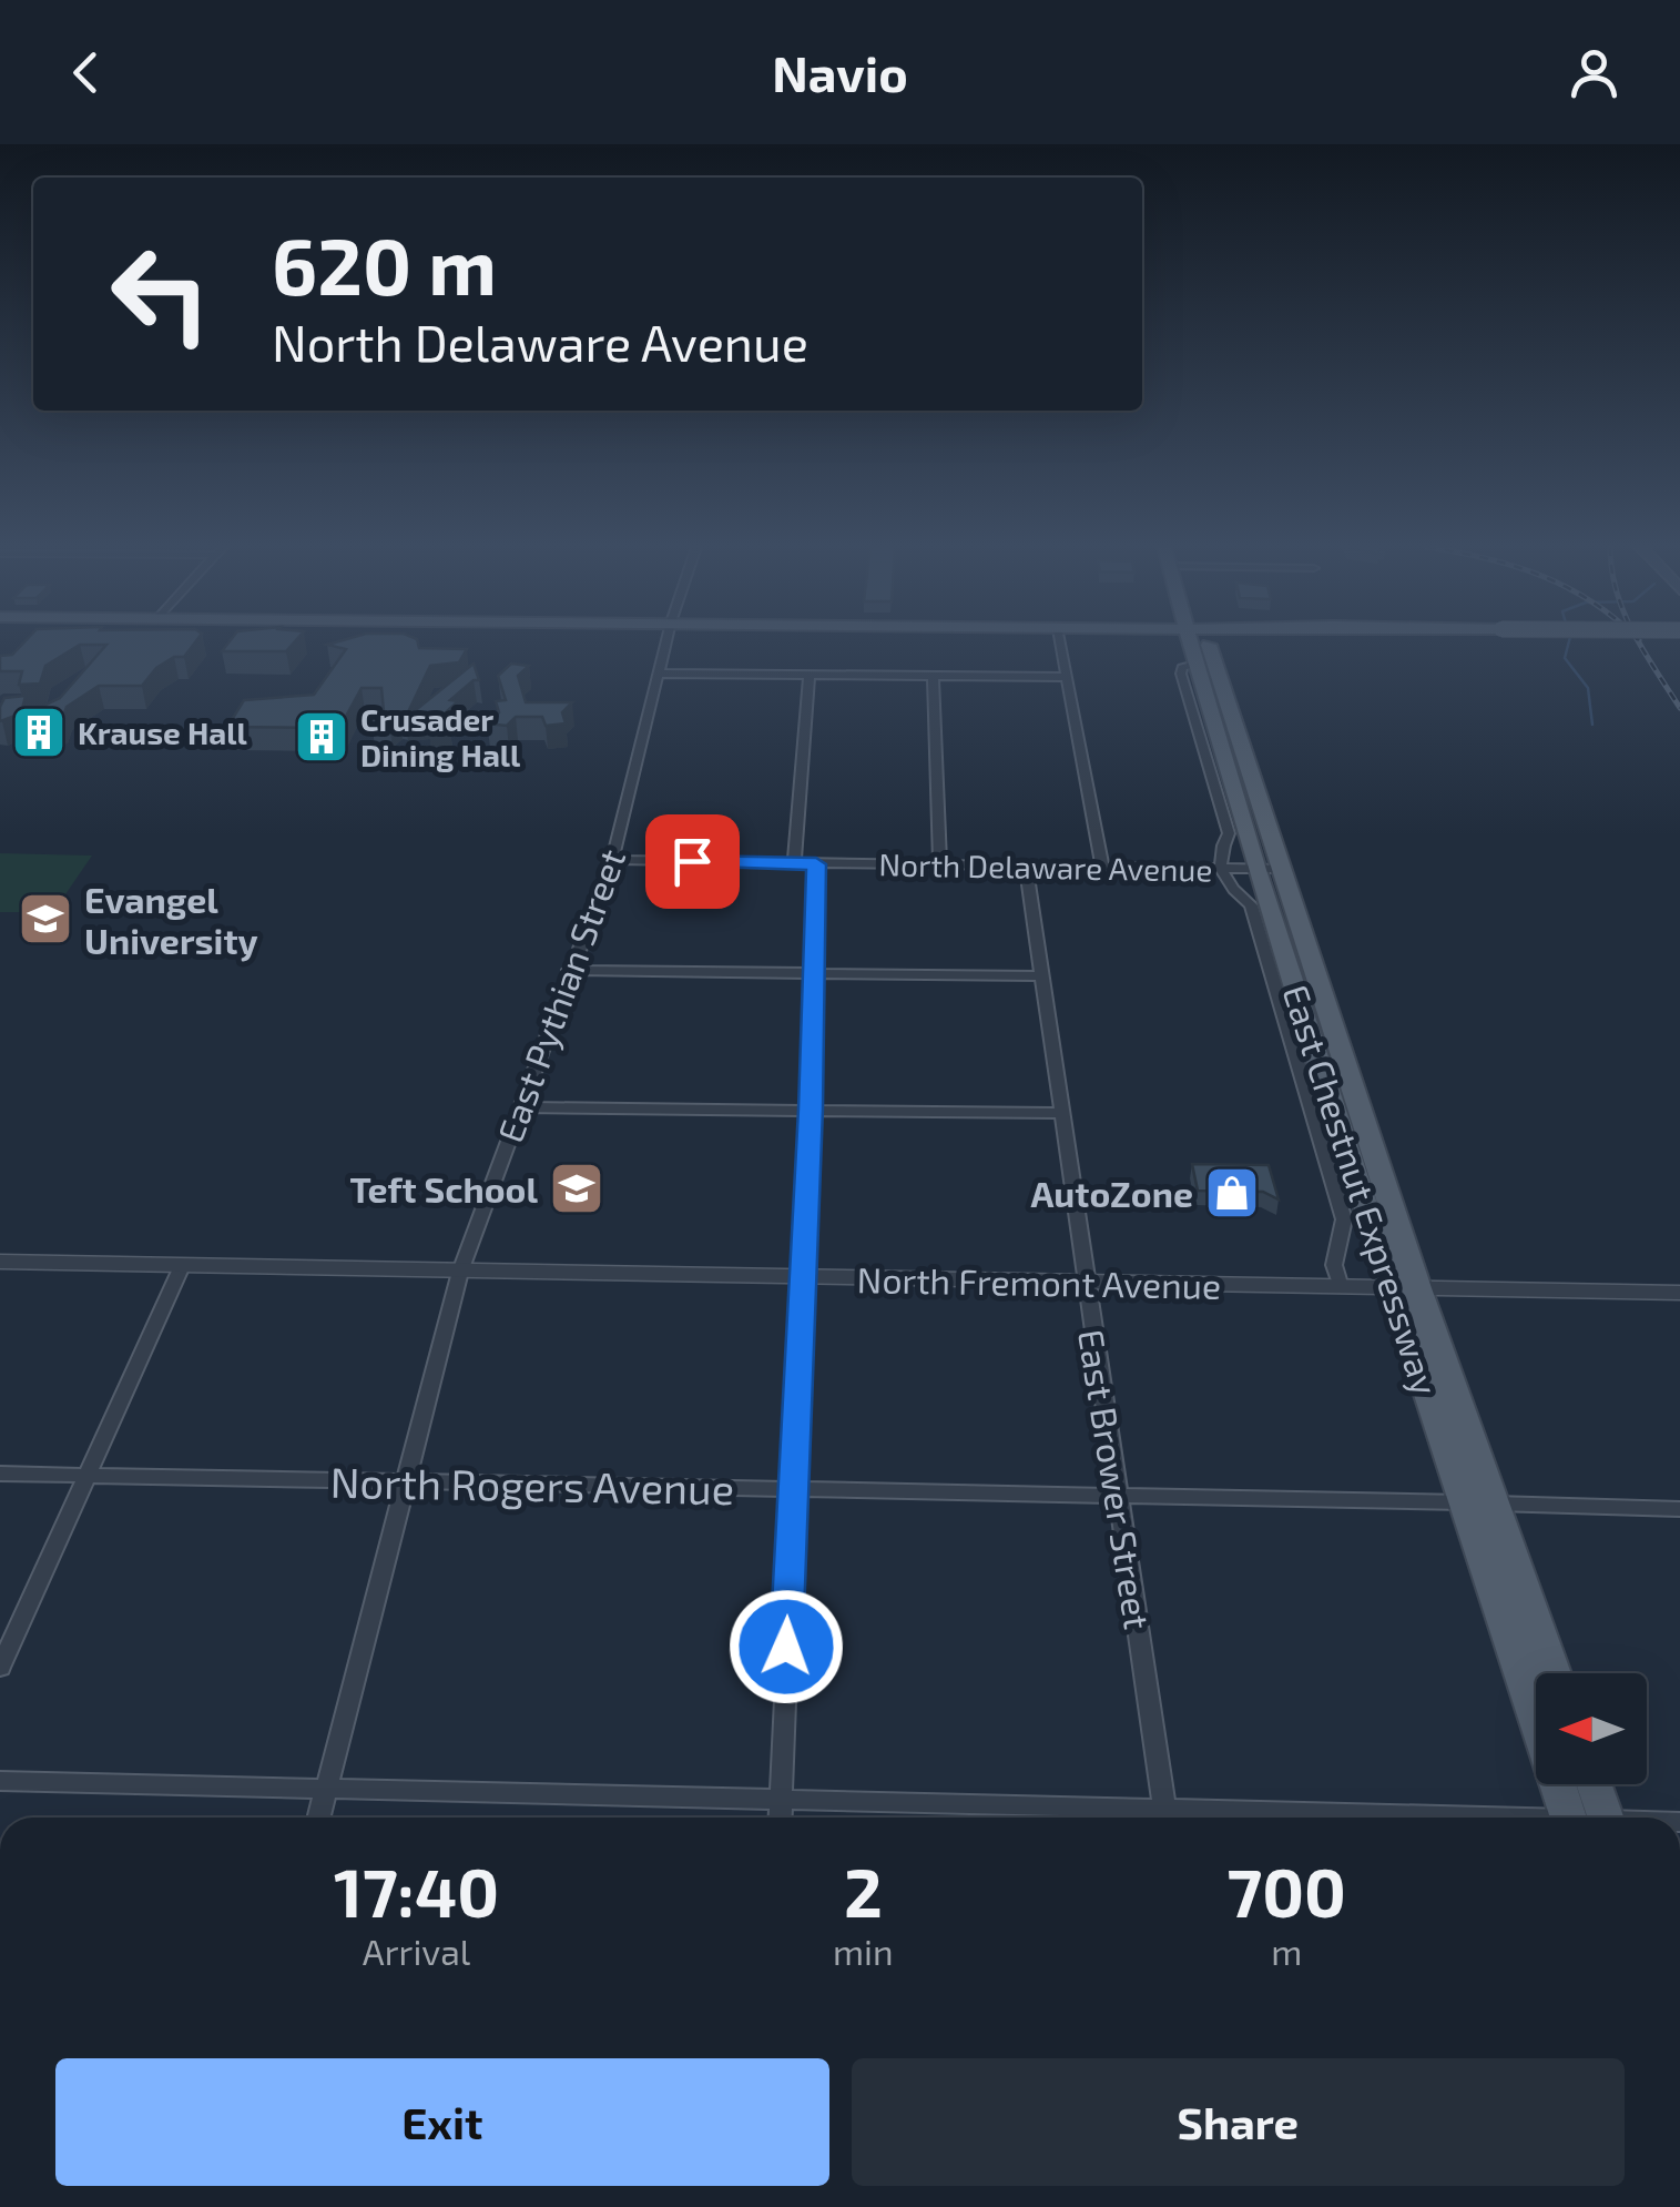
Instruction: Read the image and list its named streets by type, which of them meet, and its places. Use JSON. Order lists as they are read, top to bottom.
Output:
{
  "streets": {
    "main road": ["East Chestnut Expressway"],
    "street": [
      "North Delaware Avenue",
      "East Pythian Street",
      "North Fremont Avenue",
      "East Brower Street",
      "North Rogers Avenue"
    ]
  },
  "crossings": [
    ["North Delaware Avenue", "East Pythian Street"],
    ["North Delaware Avenue", "East Chestnut Expressway"],
    ["North Delaware Avenue", "East Brower Street"],
    ["East Pythian Street", "North Fremont Avenue"],
    ["East Pythian Street", "North Rogers Avenue"],
    ["East Chestnut Expressway", "North Fremont Avenue"],
    ["East Chestnut Expressway", "North Rogers Avenue"],
    ["North Fremont Avenue", "East Brower Street"],
    ["East Brower Street", "North Rogers Avenue"]
  ],
  "places": {
    "building": ["Krause Hall", "Crusader Dining Hall"],
    "school or university": ["Evangel University", "Teft School"],
    "shop": ["AutoZone"]
  },
  "north": "left",
  "page": {
    "header": "Navio",
    "turn": ["620 m", "North Delaware Avenue"],
    "eta": [
      "17:40",
      "Arrival",
      "2",
      "min",
      "700",
      "m"
    ],
    "buttons": ["Exit", "Share"]
  }
}
